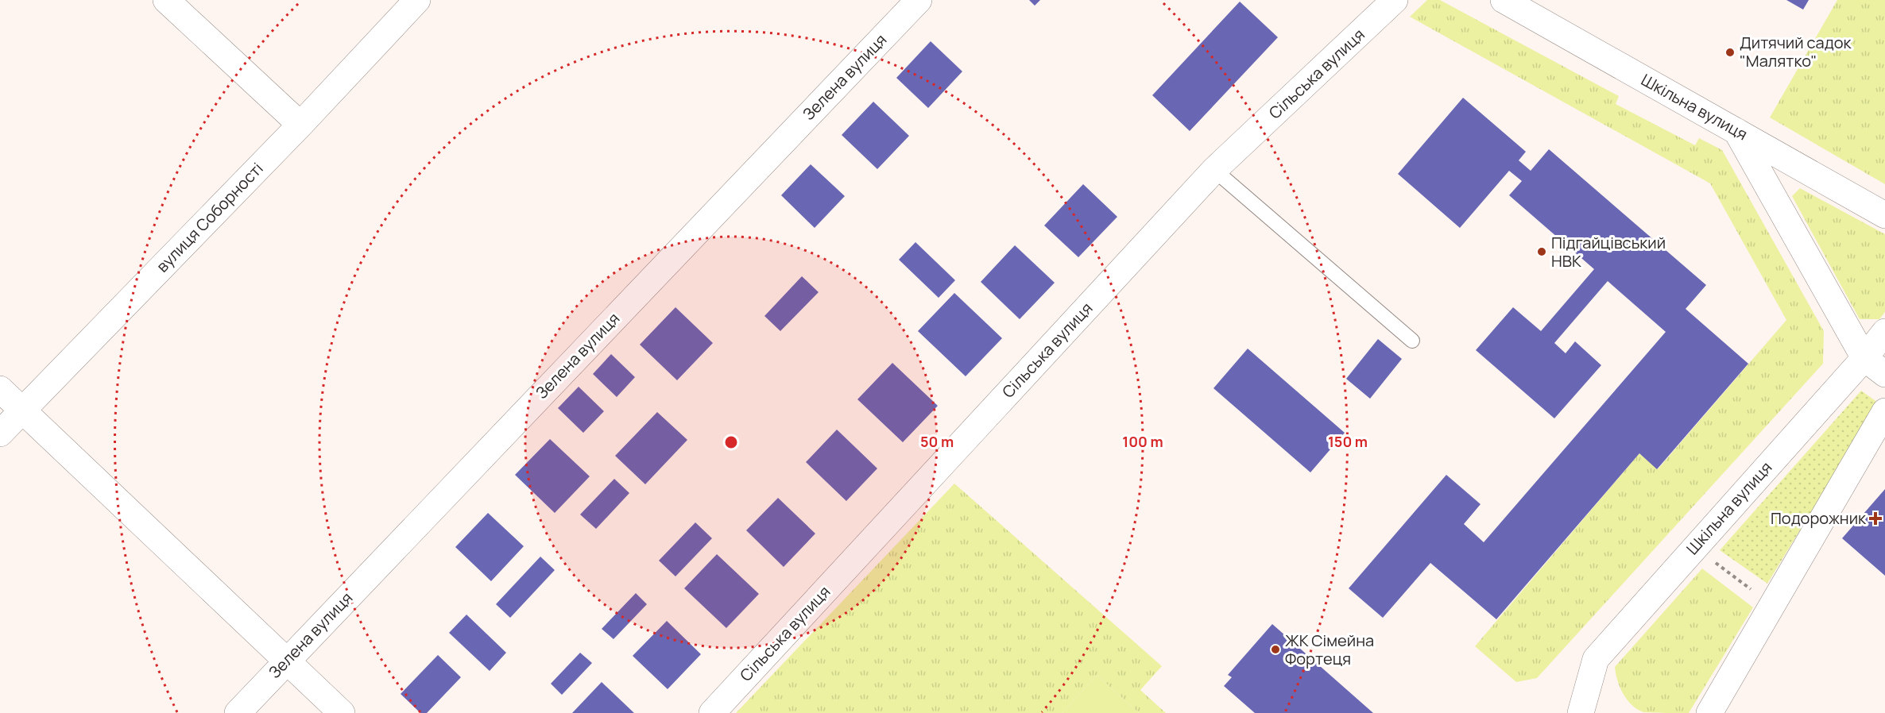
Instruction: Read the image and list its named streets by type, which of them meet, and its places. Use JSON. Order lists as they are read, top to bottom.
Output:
{
  "streets": {
    "street": [
      "Сільська вулиця",
      "Зелена вулиця",
      "Шкільна вулиця",
      "вулиця Соборності"
    ]
  },
  "places": {
    "other": ["Дитячий садок \"Малятко\"", "Підгайцівський НВК", "ЖК Сімейна Фортеця"],
    "health": ["Подорожник"]
  },
  "rings": ["50 m", "100 m", "150 m"]
}
